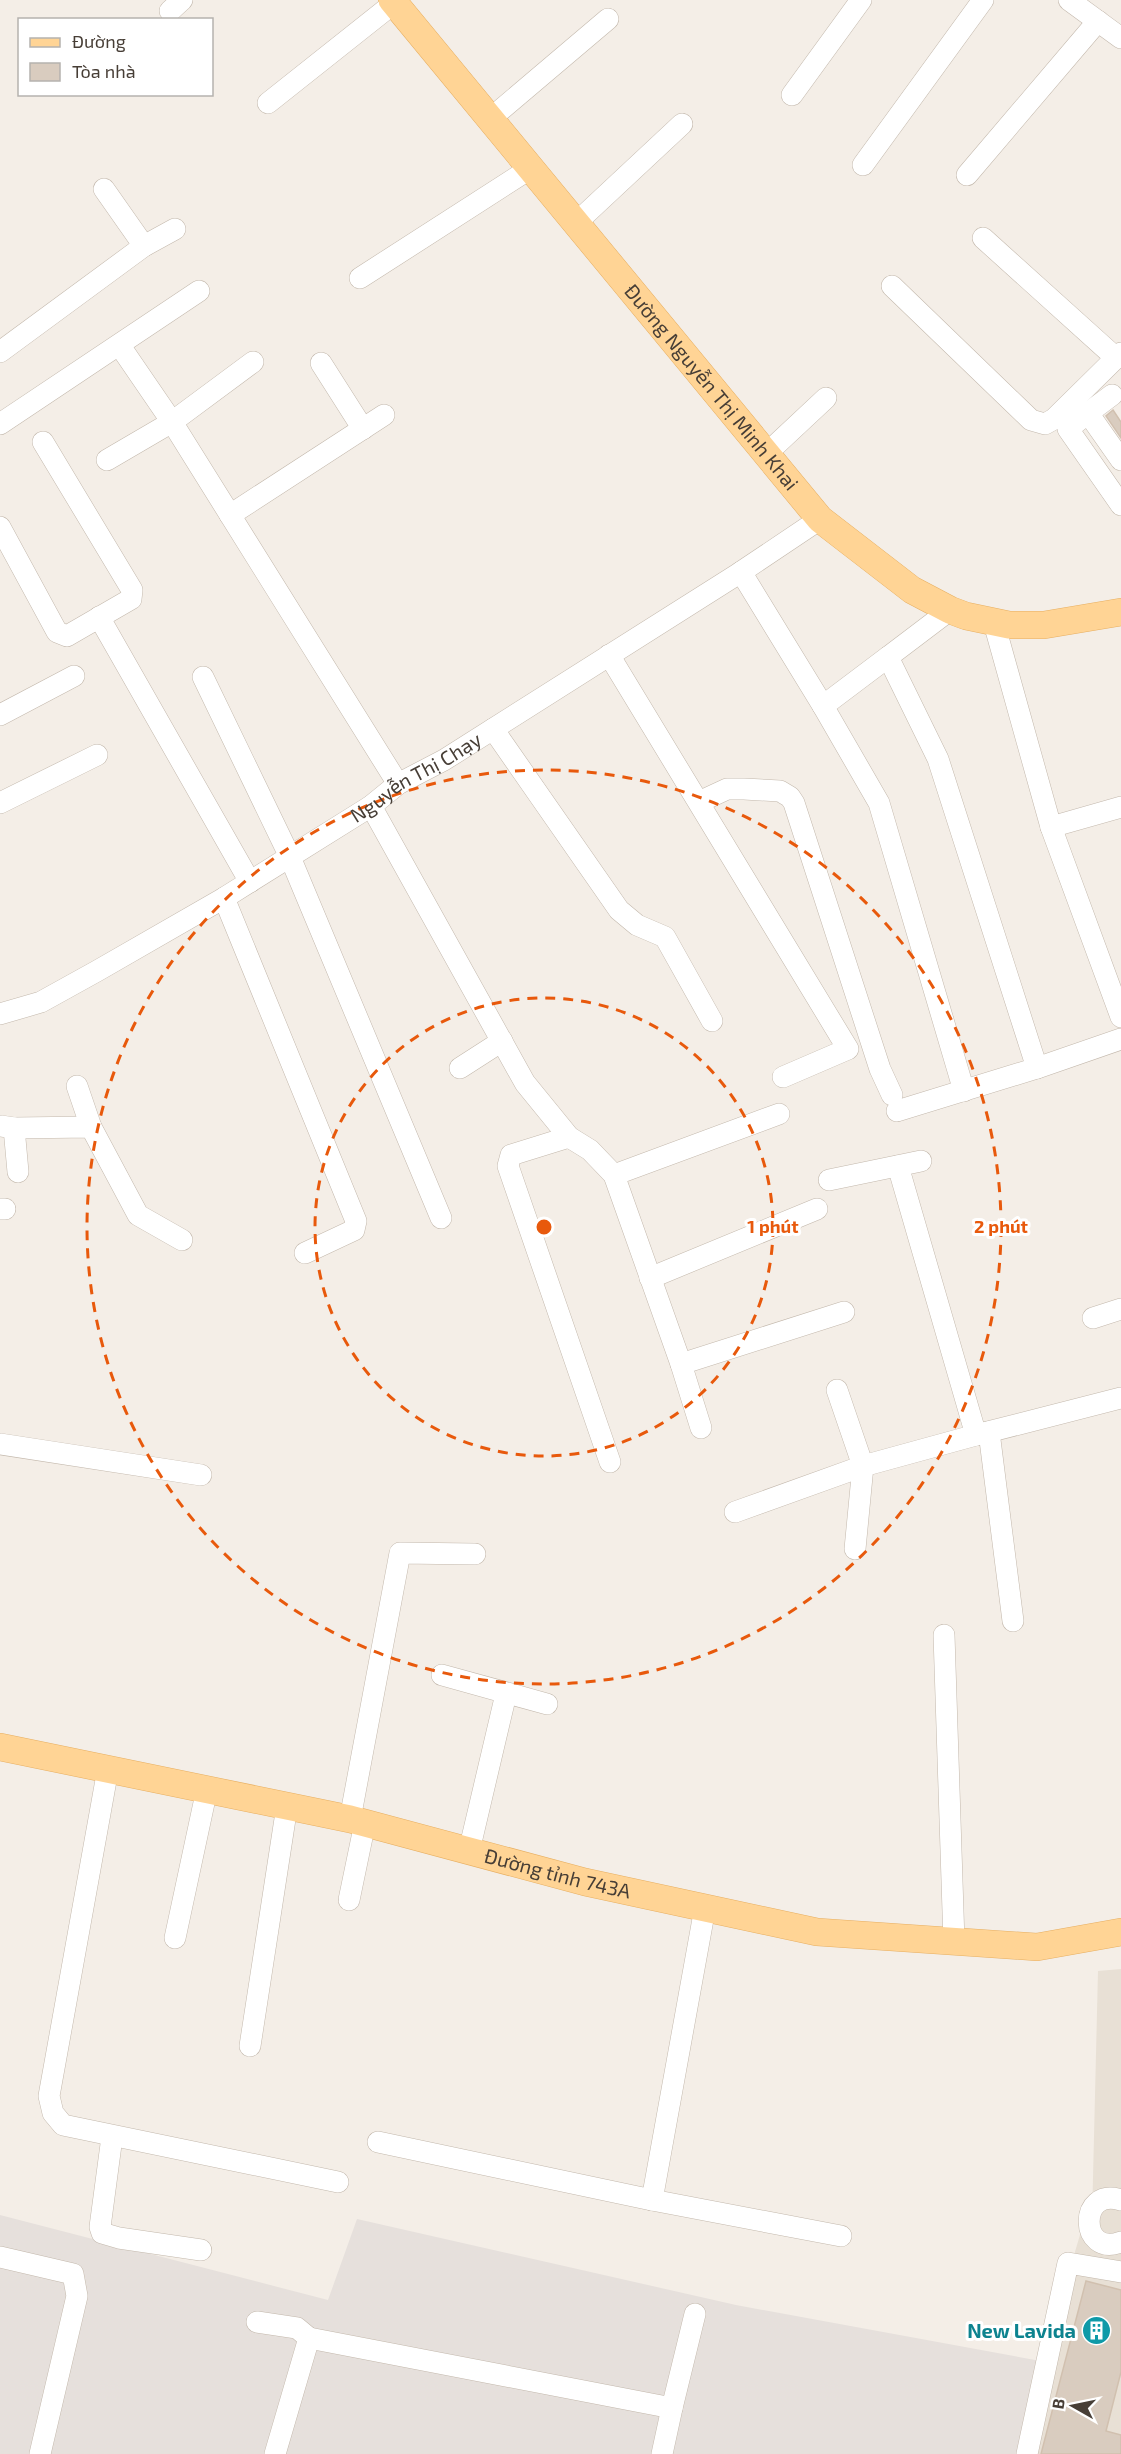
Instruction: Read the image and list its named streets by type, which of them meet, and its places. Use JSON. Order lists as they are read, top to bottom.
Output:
{
  "streets": {
    "main road": ["Đường Nguyễn Thị Minh Khai", "Đường tỉnh 743A"],
    "street": ["Nguyễn Thị Chạy"]
  },
  "crossings": [
    ["Đường Nguyễn Thị Minh Khai", "Nguyễn Thị Chạy"]
  ],
  "places": {
    "building": ["New Lavida"]
  },
  "legend": ["Đường", "Tòa nhà"],
  "north": "left",
  "rings": ["1 phút", "2 phút"]
}
